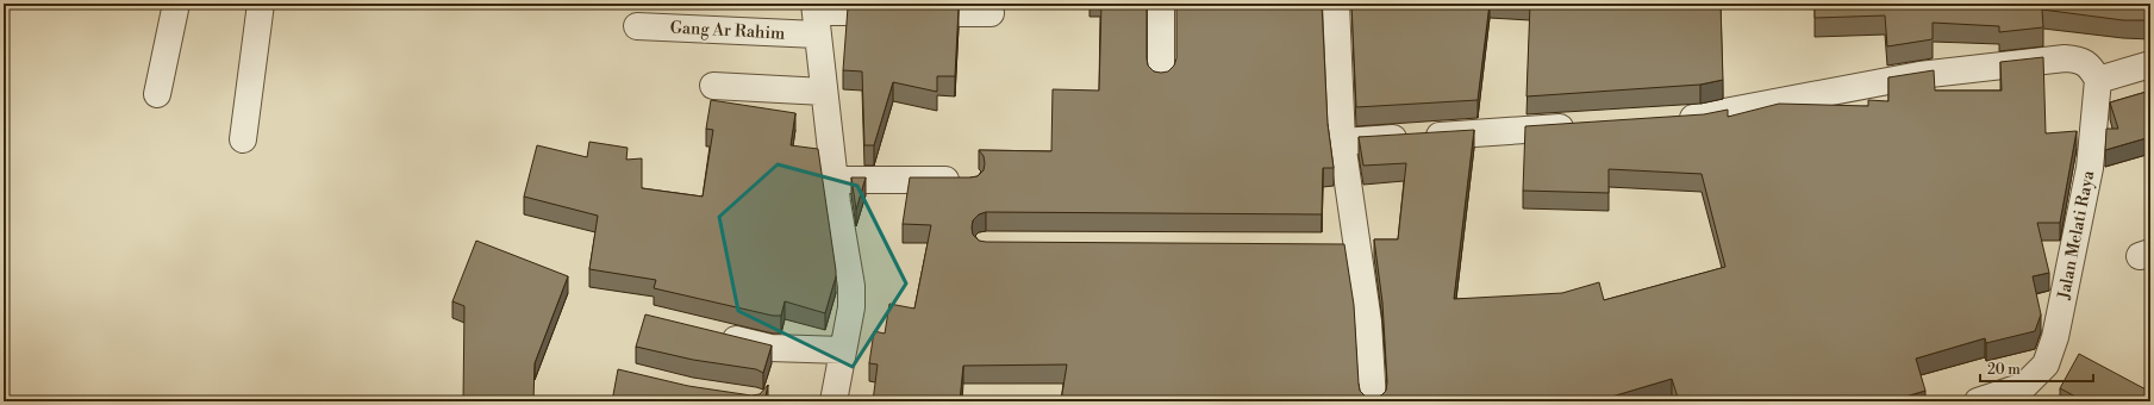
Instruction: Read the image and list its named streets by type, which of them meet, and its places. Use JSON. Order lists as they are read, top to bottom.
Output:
{
  "streets": {
    "street": ["Gang Ar Rahim", "Jalan Melati Raya"]
  },
  "scale_bar": "20 m"
}
